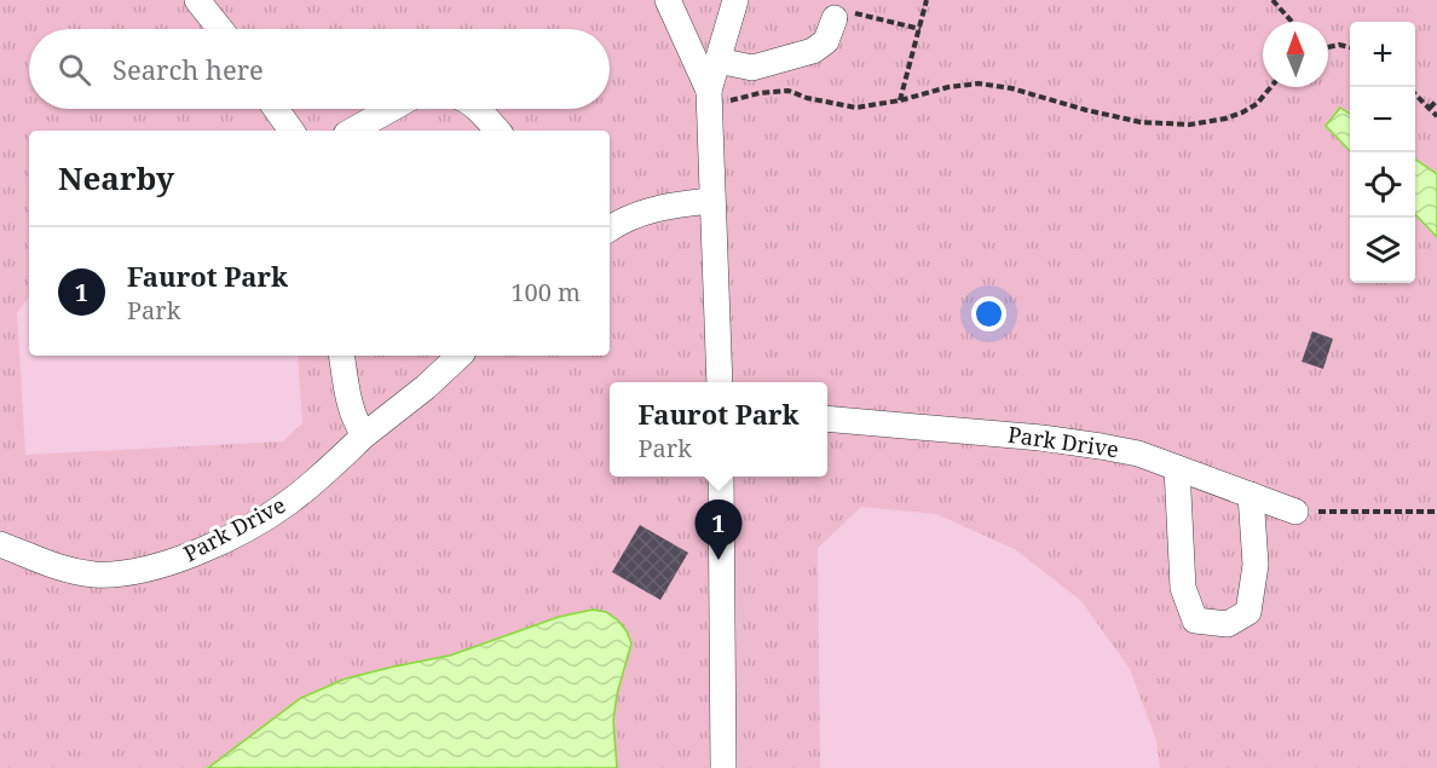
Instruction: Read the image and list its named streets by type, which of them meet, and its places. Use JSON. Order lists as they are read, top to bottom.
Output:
{
  "streets": {
    "street": ["Park Drive"]
  },
  "north": "top",
  "page": {
    "map_buttons": ["+", "−"],
    "search": "Search here",
    "heading": "Nearby",
    "list": [
      {
        "mark": "1",
        "name": "Faurot Park",
        "note": "Park",
        "value": "100 m"
      }
    ],
    "popup": ["Faurot Park", "Park"],
    "pins": "1"
  }
}
